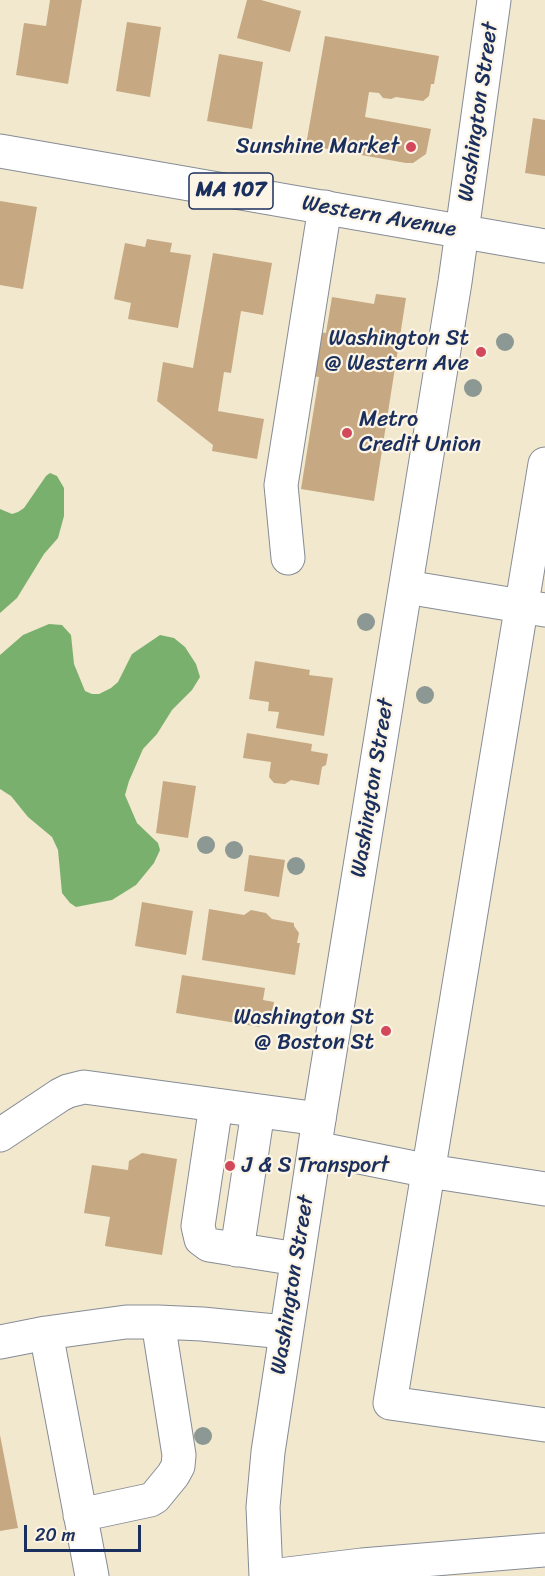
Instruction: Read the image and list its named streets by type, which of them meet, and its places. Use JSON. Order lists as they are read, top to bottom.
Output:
{
  "streets": {
    "main road": ["Washington Street", "MA 107", "Western Avenue"]
  },
  "crossings": [
    ["Washington Street", "Western Avenue"]
  ],
  "places": [
    "Sunshine Market",
    "Washington St @ Western Ave",
    "Metro Credit Union",
    "Washington St @ Boston St",
    "J & S Transport"
  ],
  "scale_bar": "20 m"
}
